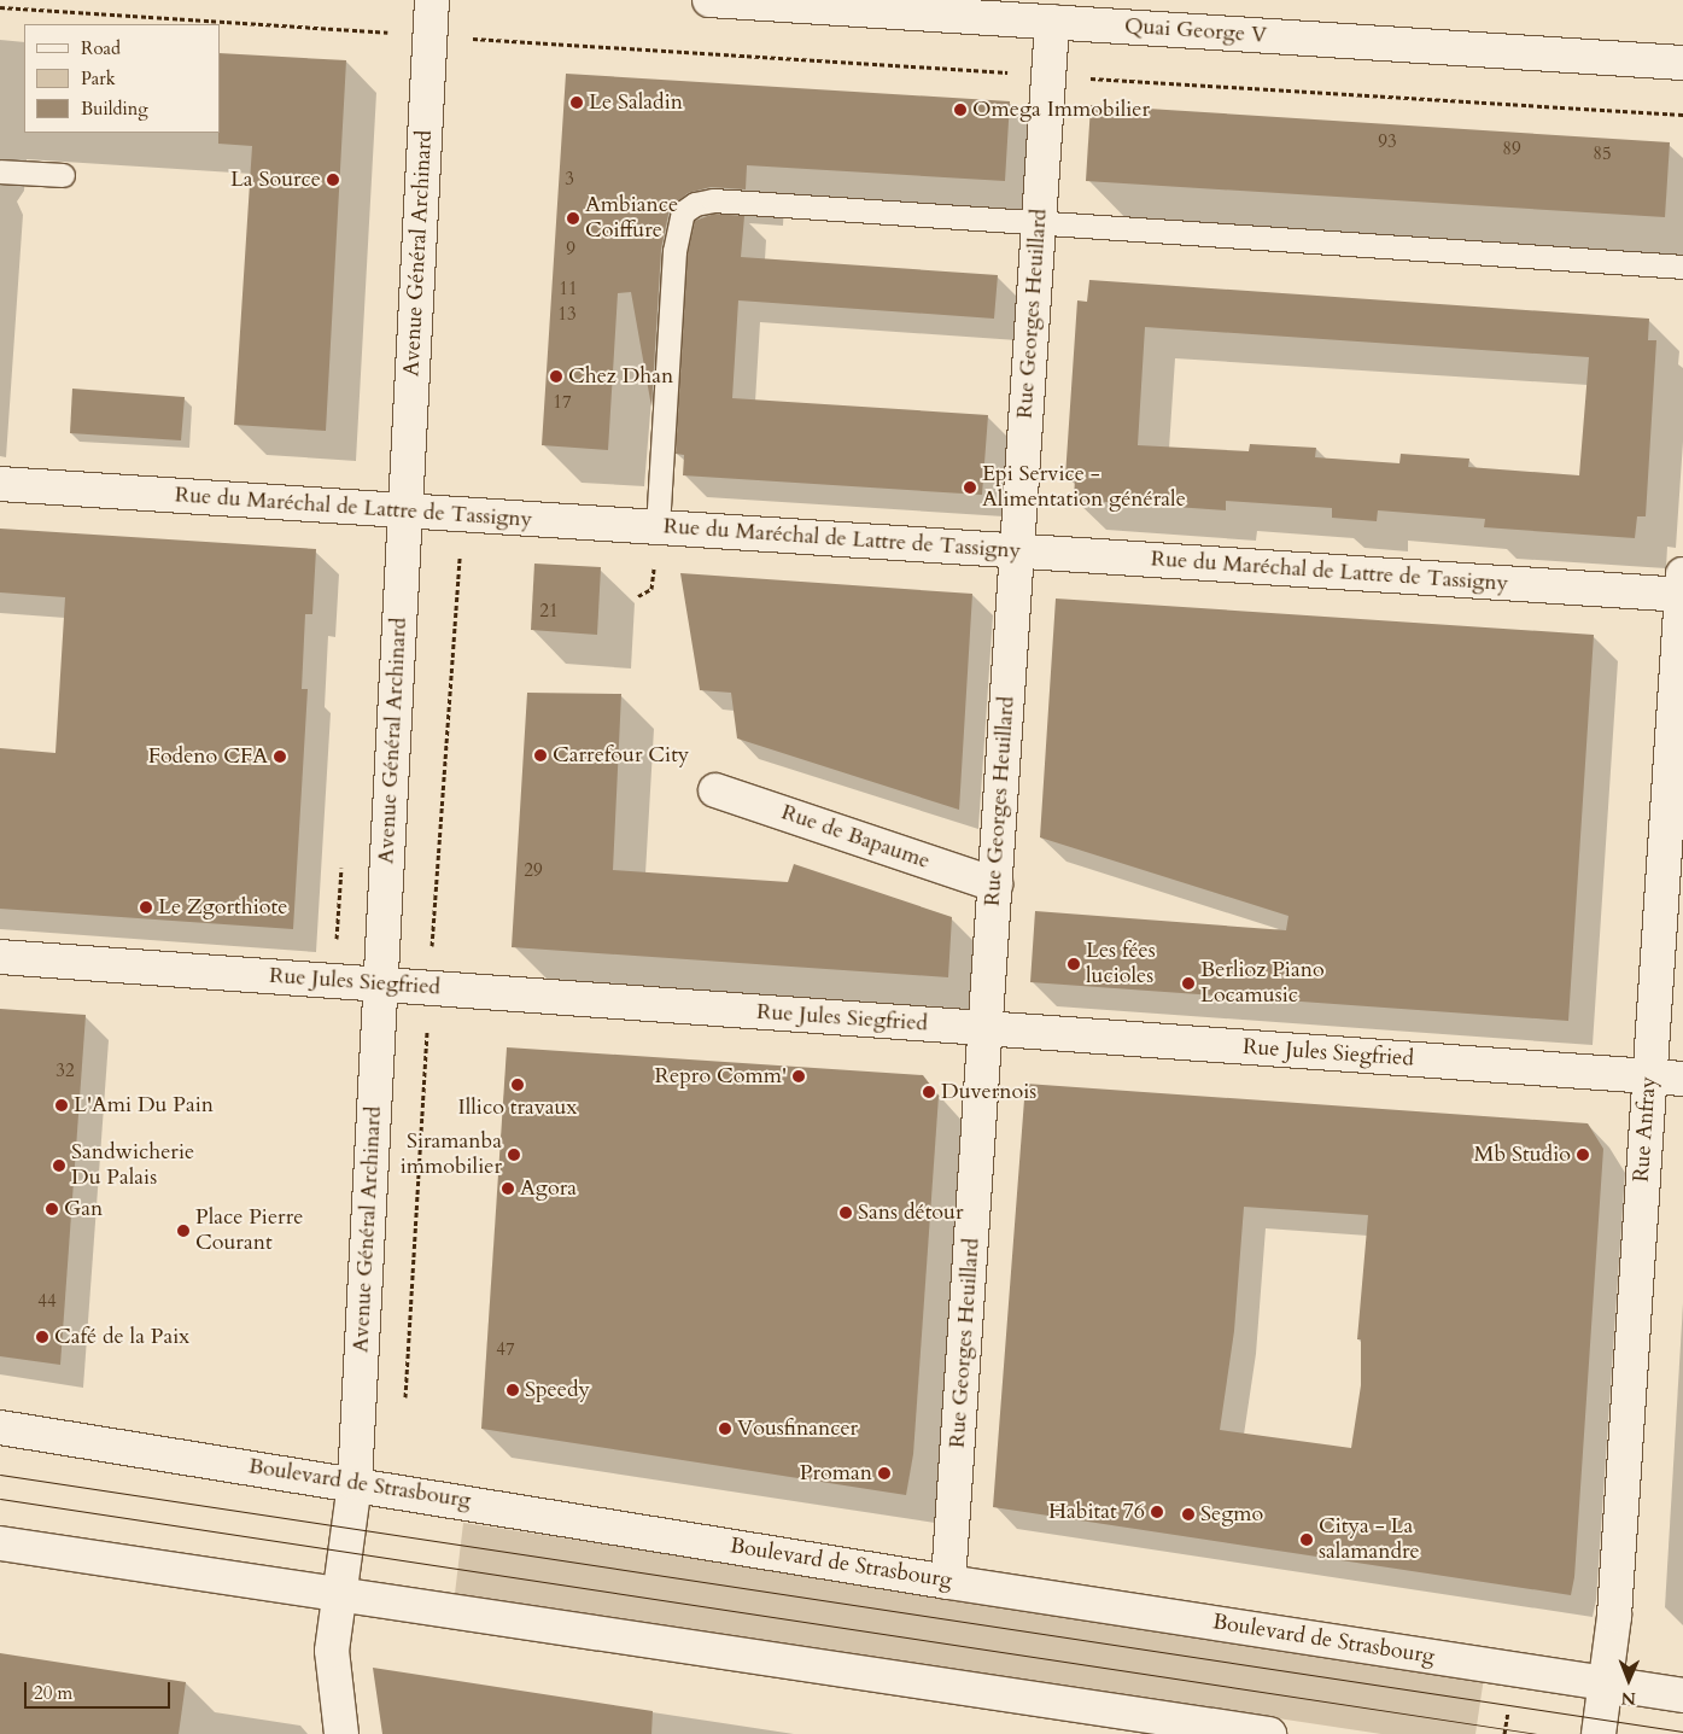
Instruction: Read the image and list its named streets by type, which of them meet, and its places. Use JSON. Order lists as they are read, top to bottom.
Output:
{
  "streets": {
    "street": [
      "Quai George V",
      "Avenue Général Archinard",
      "Rue Georges Heuillard",
      "Rue du Maréchal de Lattre de Tassigny",
      "Rue de Bapaume",
      "Rue Jules Siegfried",
      "Rue Anfray",
      "Boulevard de Strasbourg"
    ]
  },
  "crossings": [
    ["Quai George V", "Rue Georges Heuillard"],
    ["Avenue Général Archinard", "Rue du Maréchal de Lattre de Tassigny"],
    ["Avenue Général Archinard", "Rue Jules Siegfried"],
    ["Avenue Général Archinard", "Boulevard de Strasbourg"],
    ["Rue Georges Heuillard", "Rue du Maréchal de Lattre de Tassigny"],
    ["Rue Georges Heuillard", "Rue de Bapaume"],
    ["Rue Georges Heuillard", "Rue Jules Siegfried"],
    ["Rue Georges Heuillard", "Boulevard de Strasbourg"],
    ["Rue du Maréchal de Lattre de Tassigny", "Rue Anfray"],
    ["Rue Jules Siegfried", "Rue Anfray"],
    ["Rue Anfray", "Boulevard de Strasbourg"]
  ],
  "places": [
    "Le Saladin",
    "Omega Immobilier",
    "La Source",
    "Ambiance Coiffure",
    "Chez Dhan",
    "Epi Service - Alimentation générale",
    "Carrefour City",
    "Fodeno CFA",
    "Le Zgorthiote",
    "Les fées lucioles",
    "Berlioz Piano Locamusic",
    "Repro Comm'",
    "Illico travaux",
    "Duvernois",
    "L'Ami Du Pain",
    "Siramanba immobilier",
    "Mb Studio",
    "Sandwicherie Du Palais",
    "Agora",
    "Gan",
    "Sans détour",
    "Place Pierre Courant",
    "Café de la Paix",
    "Speedy",
    "Vousfinancer",
    "Proman",
    "Habitat 76",
    "Segmo",
    "Citya - La salamandre"
  ],
  "house_numbers": [
    "93",
    "89",
    "85",
    "3",
    "9",
    "11",
    "13",
    "17",
    "21",
    "29",
    "32",
    "44",
    "47"
  ],
  "legend": ["Road", "Park", "Building"],
  "scale_bar": "20 m",
  "north": "bottom"
}
